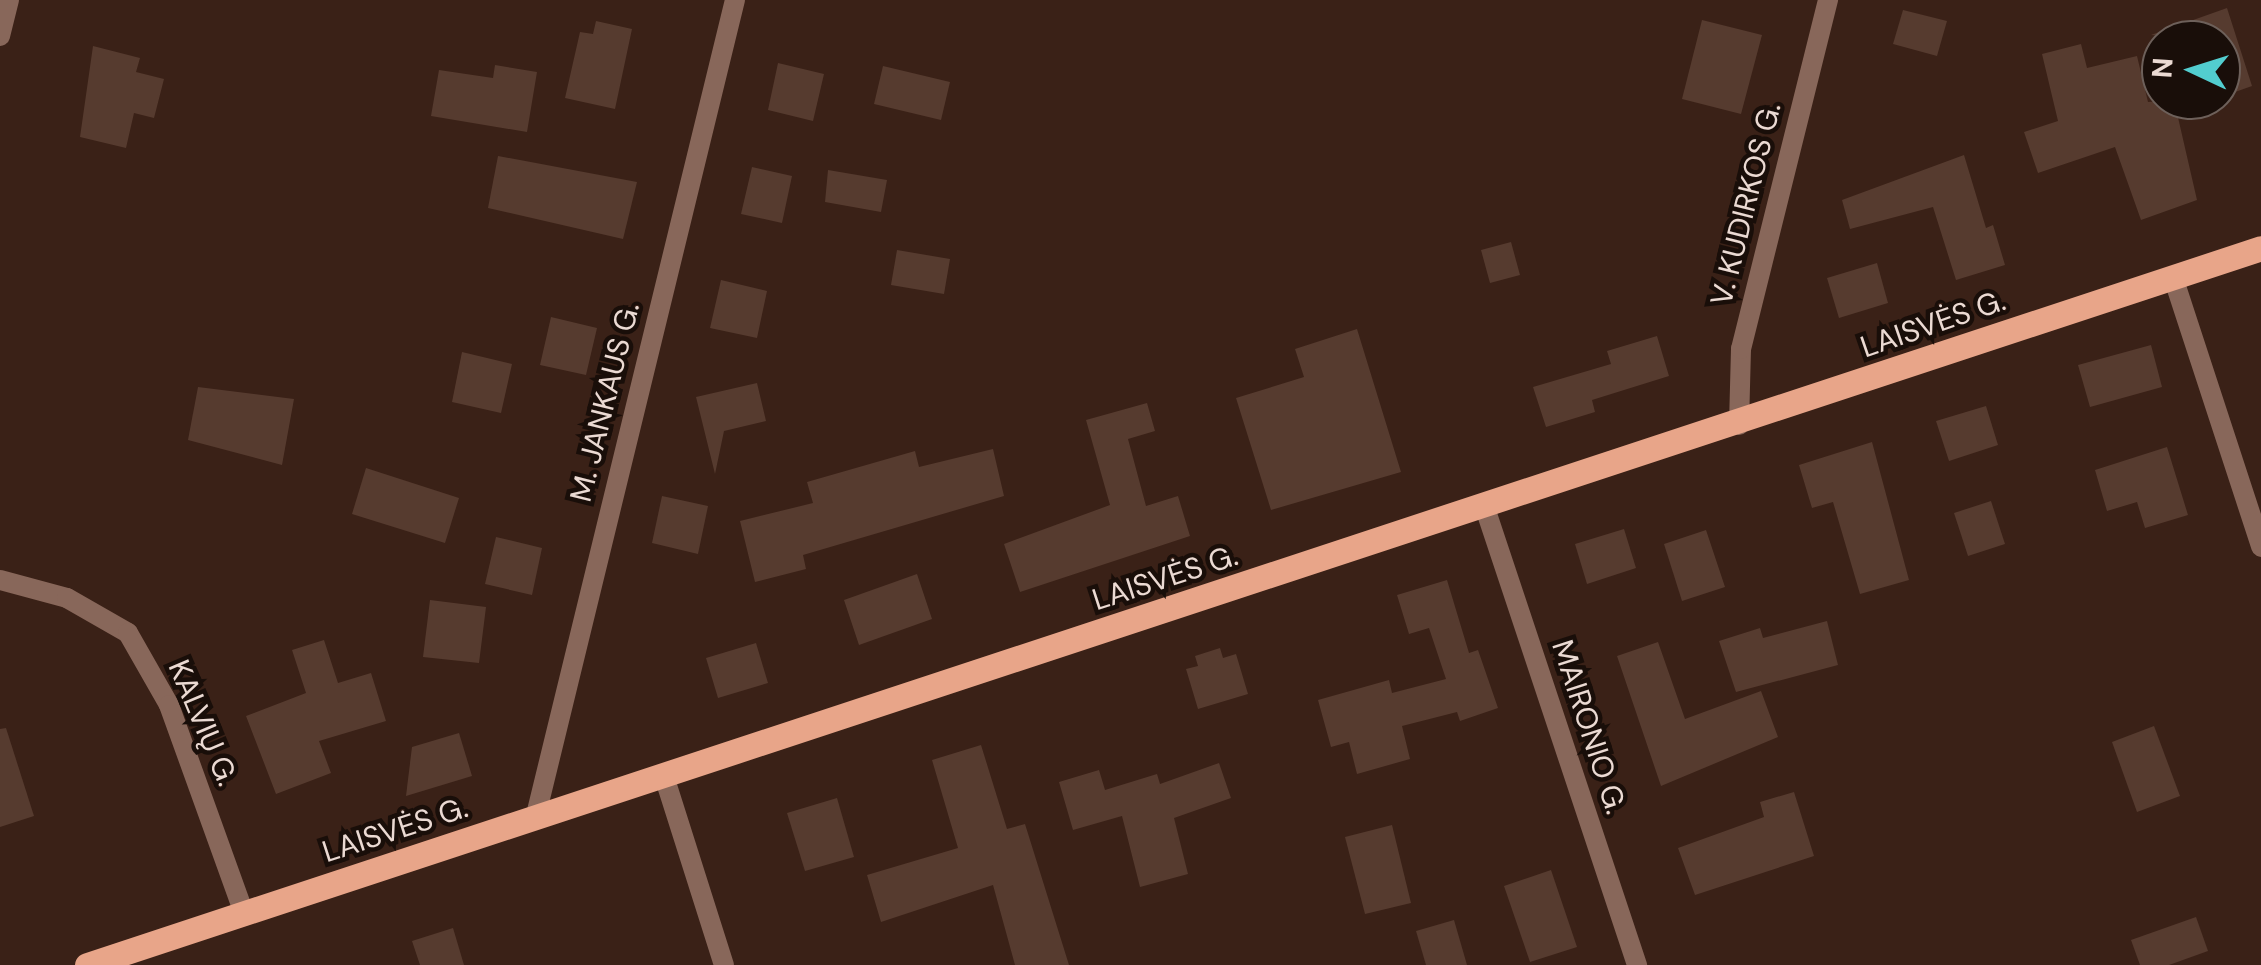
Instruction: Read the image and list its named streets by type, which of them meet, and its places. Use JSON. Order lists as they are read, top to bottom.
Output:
{
  "streets": {
    "main road": ["LAISVĖS G."],
    "street": [
      "V. KUDIRKOS G.",
      "M. JANKAUS G.",
      "KALVIŲ G.",
      "MAIRONIO G."
    ]
  },
  "crossings": [
    ["V. KUDIRKOS G.", "LAISVĖS G."],
    ["LAISVĖS G.", "M. JANKAUS G."],
    ["LAISVĖS G.", "KALVIŲ G."],
    ["LAISVĖS G.", "MAIRONIO G."]
  ],
  "north": "left"
}
